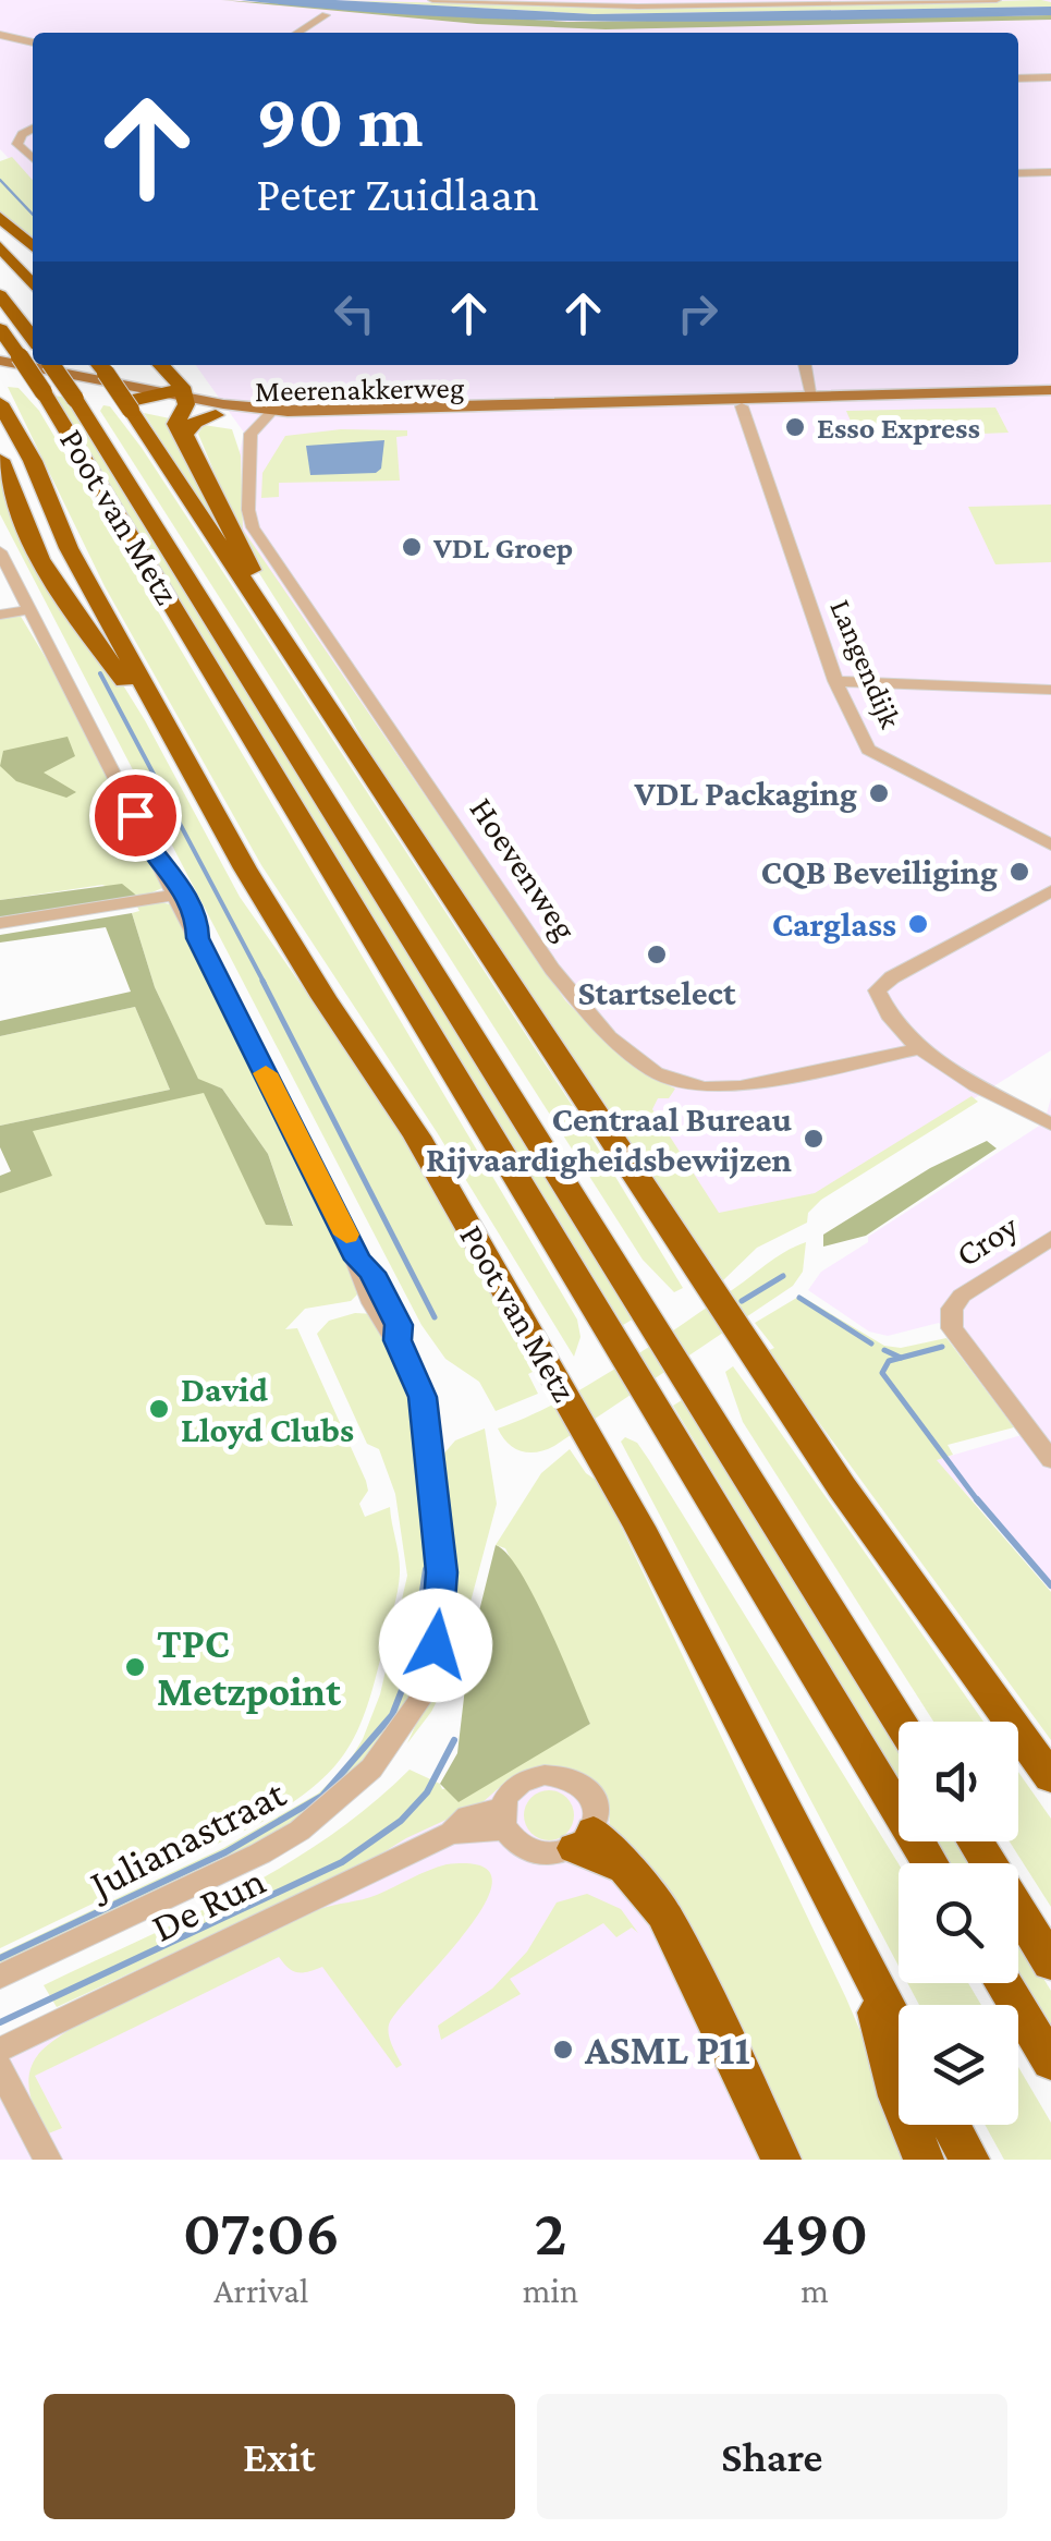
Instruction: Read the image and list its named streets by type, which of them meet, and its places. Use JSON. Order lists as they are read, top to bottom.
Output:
{
  "streets": {
    "highway": ["Poot van Metz"],
    "main road": ["Meerenakkerweg"],
    "street": [
      "Langendijk",
      "Hoevenweg",
      "Croy",
      "Julianastraat",
      "De Run"
    ]
  },
  "crossings": [
    ["Meerenakkerweg", "Langendijk"],
    ["Meerenakkerweg", "Hoevenweg"]
  ],
  "places": [
    "Esso Express",
    "VDL Groep",
    "VDL Packaging",
    "CQB Beveiliging",
    "Carglass",
    "Startselect",
    "Centraal Bureau Rijvaardigheidsbewijzen",
    "David Lloyd Clubs",
    "TPC Metzpoint",
    "ASML P11"
  ],
  "page": {
    "turn": ["90 m", "Peter Zuidlaan"],
    "eta": [
      "07:06",
      "Arrival",
      "2",
      "min",
      "490",
      "m"
    ],
    "buttons": ["Exit", "Share"]
  }
}
